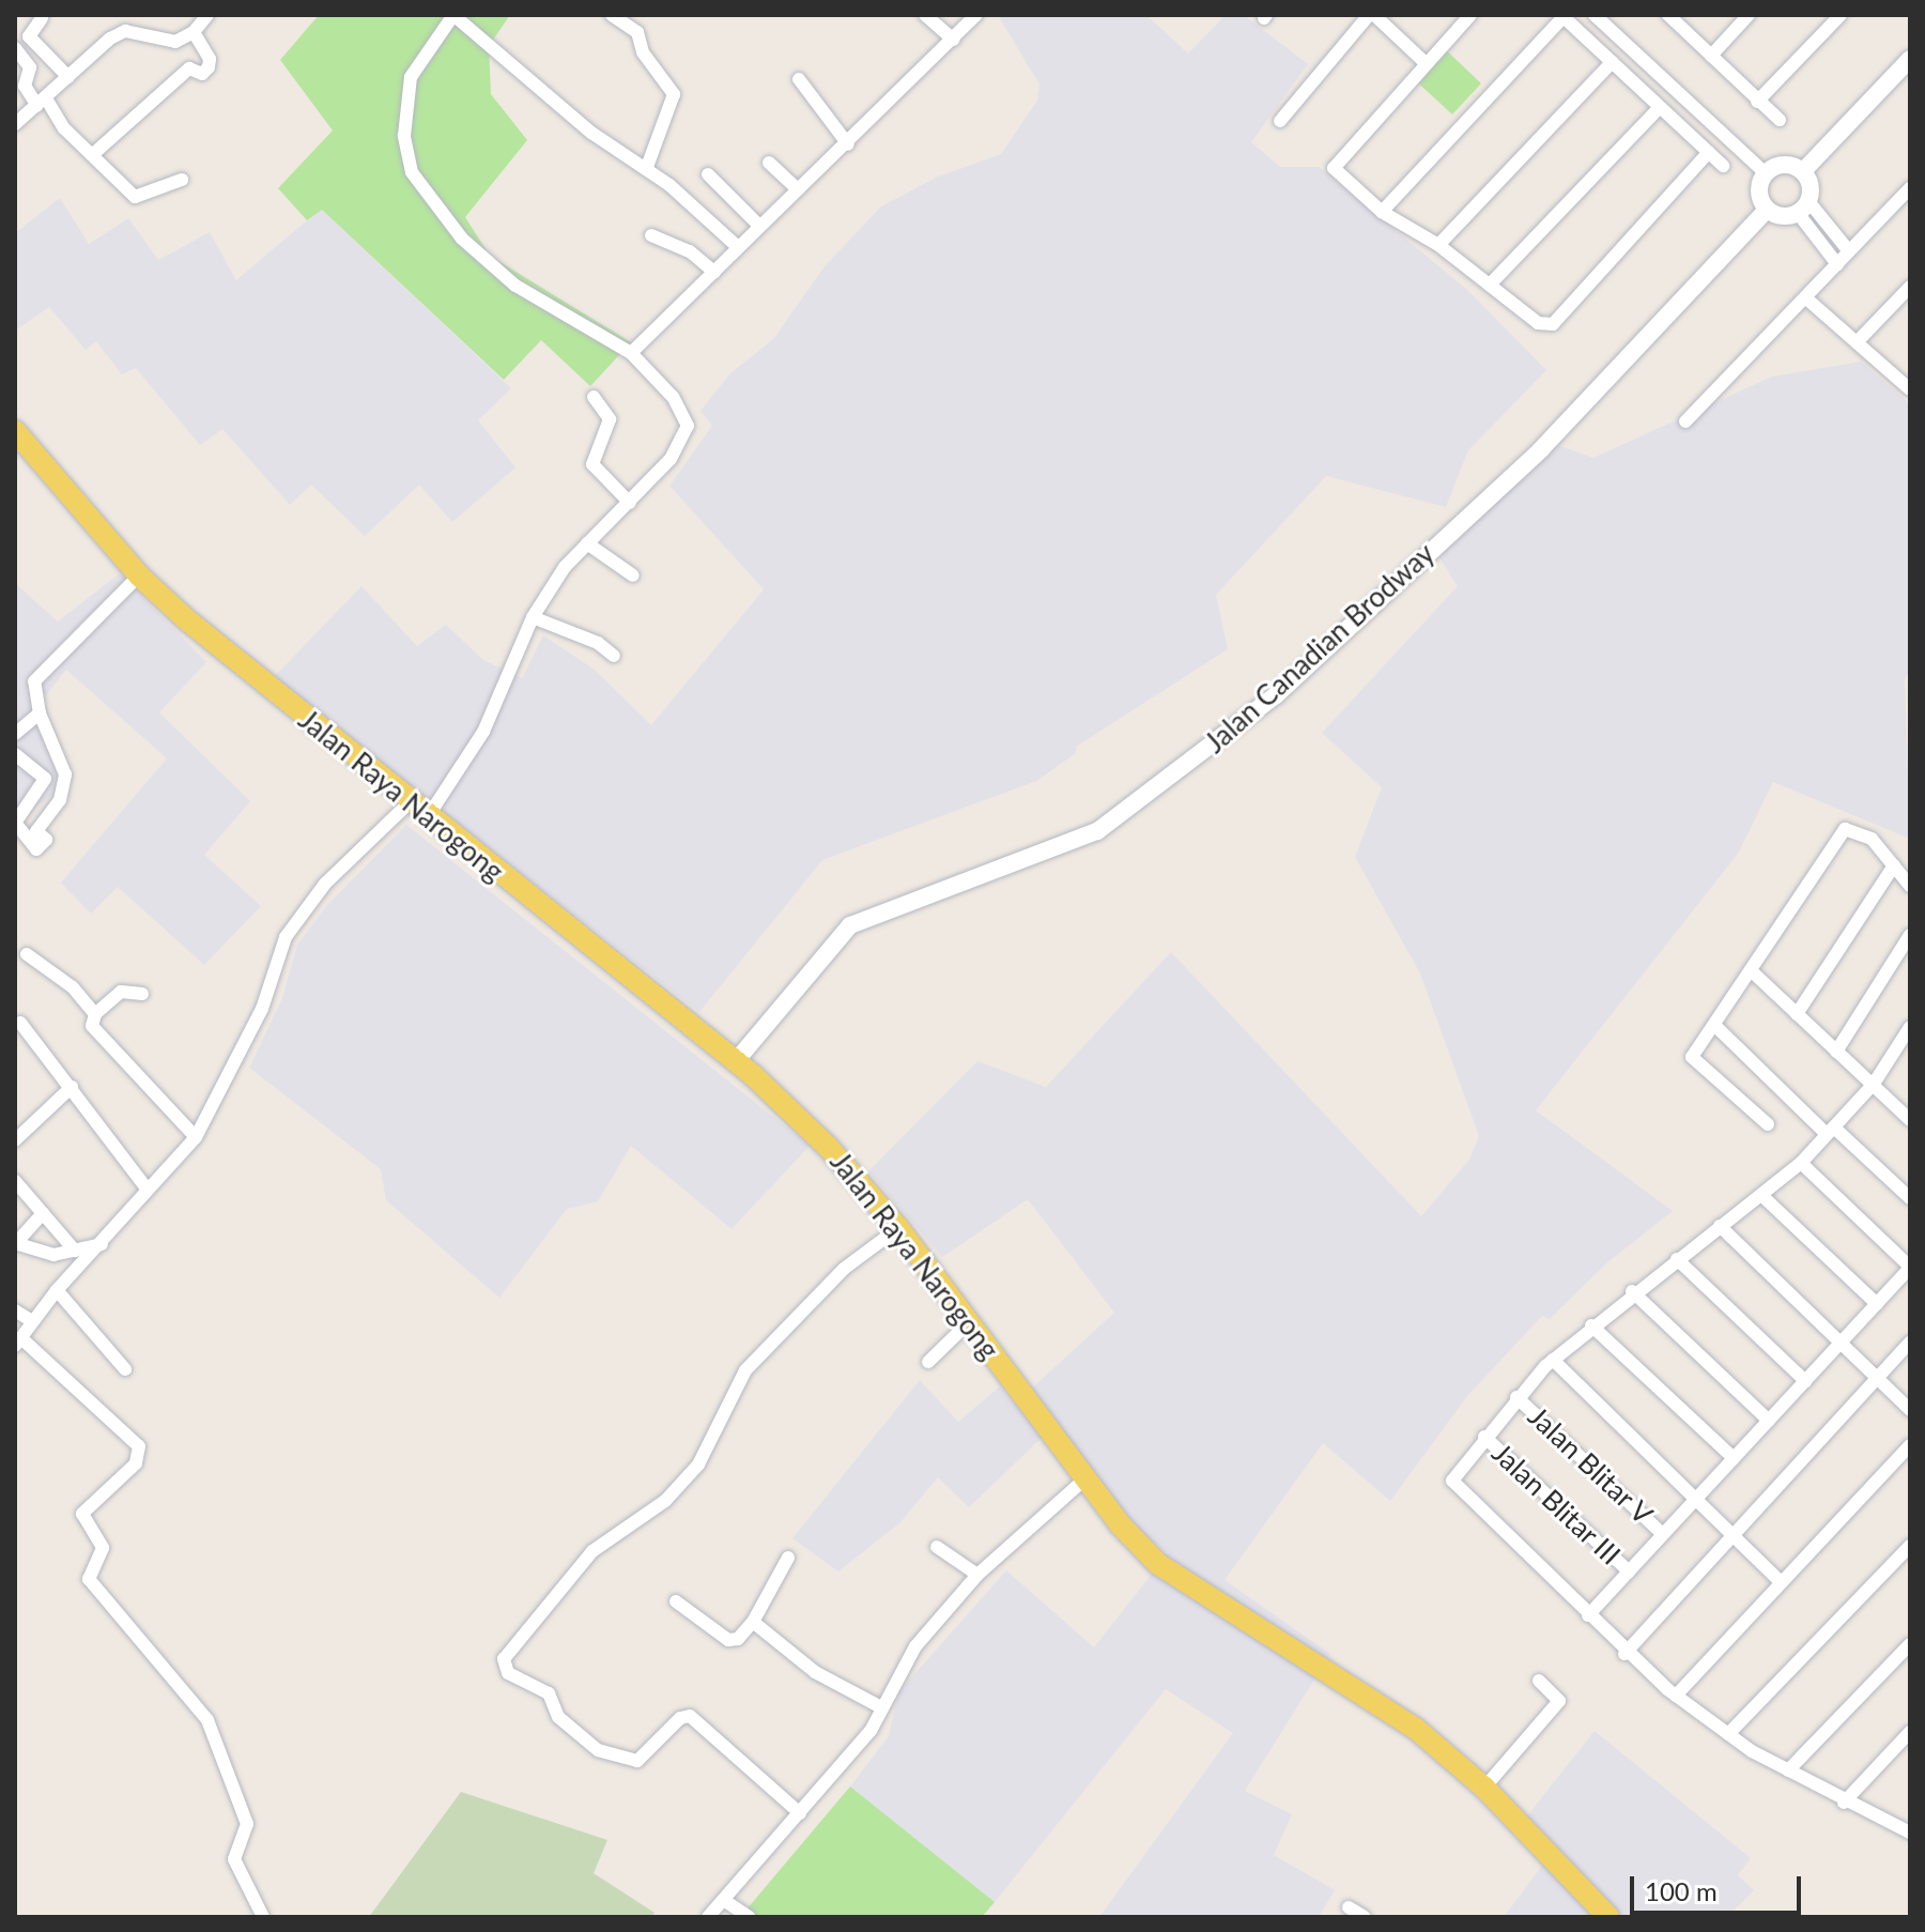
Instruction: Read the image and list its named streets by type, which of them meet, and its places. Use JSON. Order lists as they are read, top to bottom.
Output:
{
  "streets": {
    "main road": ["Jalan Raya Narogong"],
    "street": ["Jalan Canadian Brodway", "Jalan Blitar V", "Jalan Blitar III"]
  },
  "crossings": [
    ["Jalan Canadian Brodway", "Jalan Raya Narogong"]
  ],
  "scale_bar": "100 m"
}
